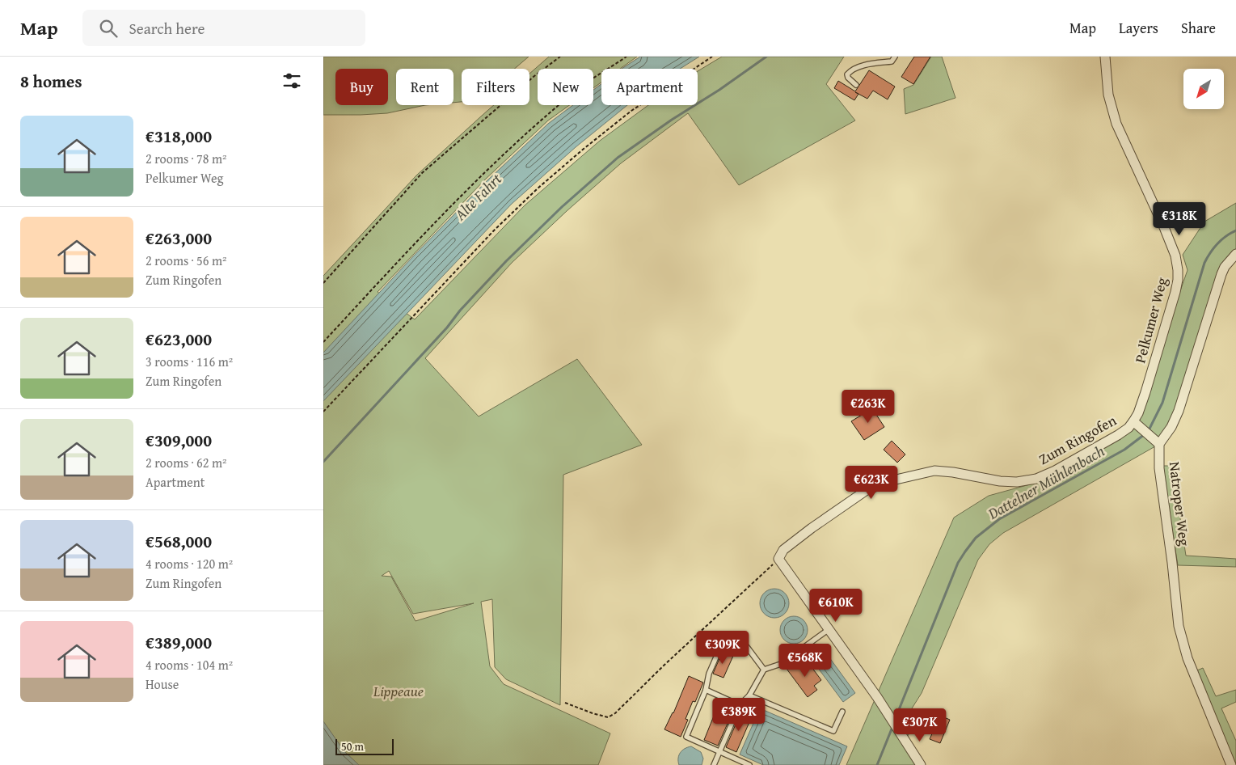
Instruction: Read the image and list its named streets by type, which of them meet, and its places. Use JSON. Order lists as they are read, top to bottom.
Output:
{
  "streets": {
    "street": ["Pelkumer Weg", "Zum Ringofen", "Natroper Weg"]
  },
  "crossings": [
    ["Pelkumer Weg", "Zum Ringofen"]
  ],
  "water": ["Alte Fahrt", "Dattelner Mühlenbach"],
  "parks": ["Lippeaue"],
  "scale_bar": "50 m",
  "north": "bottom left",
  "page": {
    "header": "Map",
    "search": "Search here",
    "nav": ["Map", "Layers", "Share"],
    "heading": "8 homes",
    "chip": [
      "Buy",
      "Rent",
      "Filters",
      "New",
      "Apartment"
    ],
    "list": [
      {
        "name": "€318,000",
        "note": "2 rooms · 78 m² · Pelkumer Weg"
      },
      {
        "name": "€263,000",
        "note": "2 rooms · 56 m² · Zum Ringofen"
      },
      {
        "name": "€623,000",
        "note": "3 rooms · 116 m² · Zum Ringofen"
      },
      {
        "name": "€309,000",
        "note": "2 rooms · 62 m² · Apartment"
      },
      {
        "name": "€568,000",
        "note": "4 rooms · 120 m² · Zum Ringofen"
      },
      {
        "name": "€389,000",
        "note": "4 rooms · 104 m² · House"
      }
    ],
    "price": [
      "€318K",
      "€263K",
      "€623K",
      "€610K",
      "€309K",
      "€568K",
      "€389K",
      "€307K"
    ],
    "scale": "50 m"
  }
}
